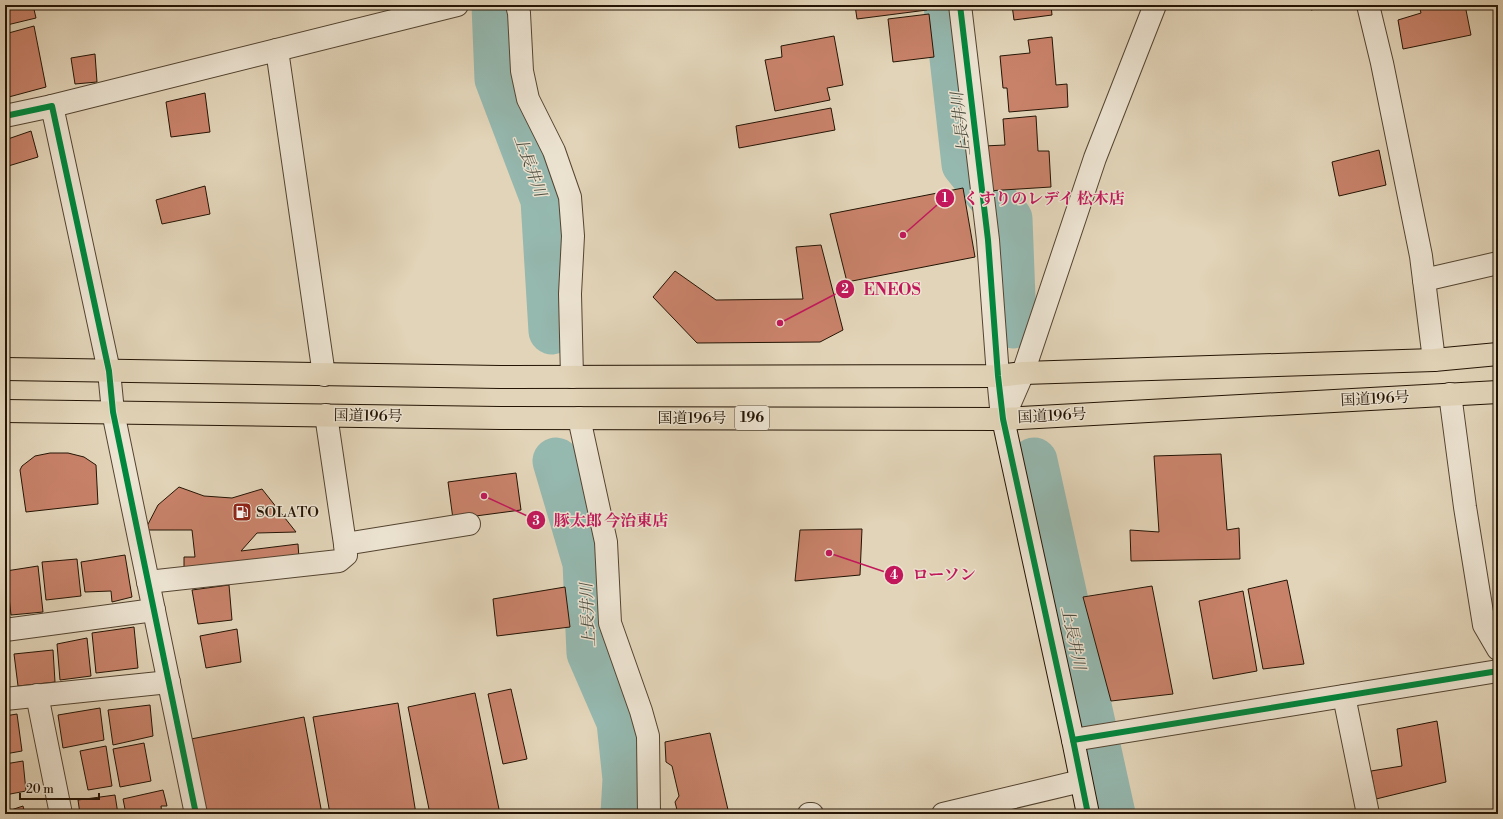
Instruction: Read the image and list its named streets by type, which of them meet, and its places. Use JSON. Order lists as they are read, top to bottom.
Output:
{
  "streets": {
    "highway": ["国道196号", "196"]
  },
  "water": ["上長井川"],
  "places": {
    "other": [
      "くすりのレデイ 松木店",
      "ENEOS",
      "豚太郎 今治東店",
      "ローソン"
    ],
    "fuel station": ["SOLATO"]
  },
  "scale_bar": "20 m"
}
